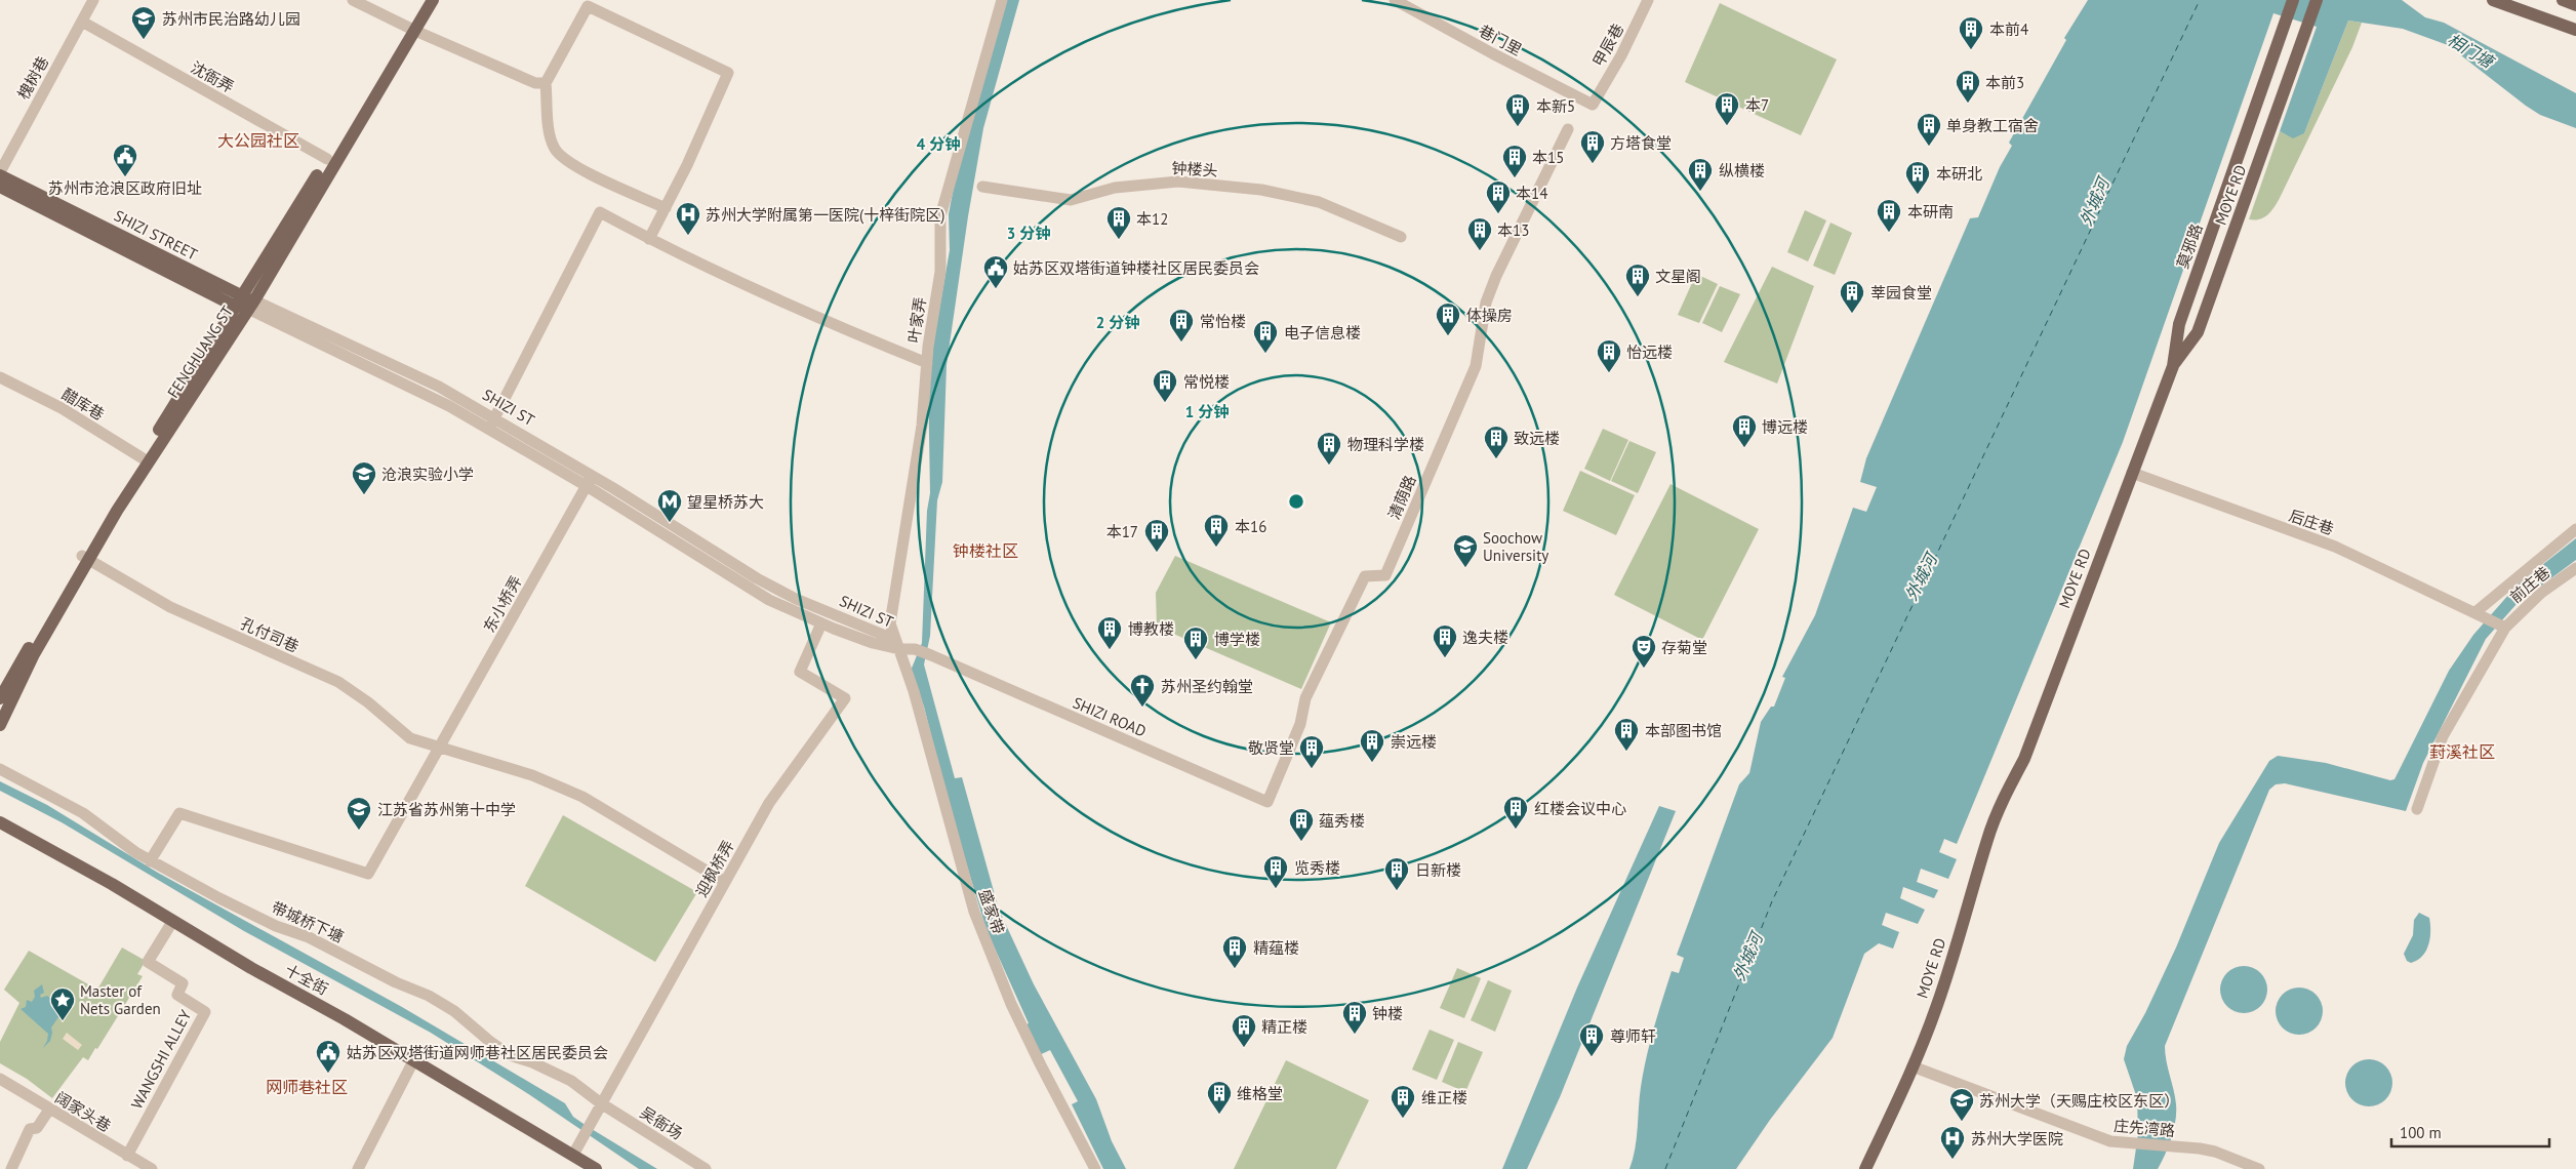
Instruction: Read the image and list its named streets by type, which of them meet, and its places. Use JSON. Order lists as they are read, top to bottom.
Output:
{
  "streets": {
    "main road": [
      "MOYE RD",
      "SHIZI STREET",
      "莫邪路",
      "FENGHUANG ST",
      "十全街"
    ],
    "street": [
      "巷门里",
      "甲辰巷",
      "沈衙弄",
      "槐树巷",
      "钟楼头",
      "叶家弄",
      "醋库巷",
      "SHIZI ST",
      "清荫路",
      "后庄巷",
      "前庄巷",
      "东小桥弄",
      "孔付司巷",
      "迎枫桥弄",
      "盛家带",
      "带城桥下塘",
      "WANGSHI ALLEY",
      "阔家头巷",
      "吴衙场",
      "庄先湾路"
    ]
  },
  "crossings": [
    ["巷门里", "甲辰巷"],
    ["沈衙弄", "槐树巷"],
    ["沈衙弄", "FENGHUANG ST"],
    ["槐树巷", "SHIZI STREET"],
    ["MOYE RD", "莫邪路"],
    ["MOYE RD", "后庄巷"],
    ["MOYE RD", "庄先湾路"],
    ["SHIZI STREET", "FENGHUANG ST"],
    ["SHIZI STREET", "SHIZI ST"],
    ["叶家弄", "SHIZI ST"],
    ["叶家弄", "清荫路"],
    ["叶家弄", "盛家带"],
    ["FENGHUANG ST", "醋库巷"],
    ["FENGHUANG ST", "SHIZI ST"],
    ["FENGHUANG ST", "孔付司巷"],
    ["SHIZI ST", "清荫路"],
    ["SHIZI ST", "东小桥弄"],
    ["SHIZI ST", "迎枫桥弄"],
    ["SHIZI ST", "盛家带"],
    ["清荫路", "盛家带"],
    ["后庄巷", "前庄巷"],
    ["东小桥弄", "孔付司巷"],
    ["东小桥弄", "带城桥下塘"],
    ["孔付司巷", "迎枫桥弄"],
    ["迎枫桥弄", "带城桥下塘"],
    ["迎枫桥弄", "十全街"],
    ["迎枫桥弄", "吴衙场"],
    ["带城桥下塘", "吴衙场"],
    ["十全街", "WANGSHI ALLEY"],
    ["WANGSHI ALLEY", "阔家头巷"]
  ],
  "districts": [
    "大公园社区",
    "钟楼社区",
    "葑溪社区",
    "网师巷社区"
  ],
  "water": ["相门塘", "外城河"],
  "places": {
    "school or university": [
      "苏州市民治路幼儿园",
      "沧浪实验小学",
      "Soochow University",
      "江苏省苏州第十中学",
      "苏州大学（天赐庄校区东区）"
    ],
    "building": [
      "本前4",
      "本前3",
      "本7",
      "本新5",
      "单身教工宿舍",
      "方塔食堂",
      "本15",
      "纵横楼",
      "本研北",
      "本14",
      "本研南",
      "本12",
      "本13",
      "文星阁",
      "莘园食堂",
      "体操房",
      "常怡楼",
      "电子信息楼",
      "怡远楼",
      "常悦楼",
      "博远楼",
      "致远楼",
      "物理科学楼",
      "本16",
      "本17",
      "博教楼",
      "逸夫楼",
      "博学楼",
      "本部图书馆",
      "崇远楼",
      "敬贤堂",
      "红楼会议中心",
      "蕴秀楼",
      "览秀楼",
      "日新楼",
      "精蕴楼",
      "钟楼",
      "精正楼",
      "尊师轩",
      "维格堂",
      "维正楼"
    ],
    "public building": ["苏州市沧浪区政府旧址", "姑苏区双塔街道钟楼社区居民委员会", "姑苏区双塔街道网师巷社区居民委员会"],
    "hospital": ["苏州大学附属第一医院(十梓街院区)", "苏州大学医院"],
    "metro station": ["望星桥苏大"],
    "theatre": ["存菊堂"],
    "church": ["苏州圣约翰堂"],
    "place": ["Master of Nets Garden"]
  },
  "scale_bar": "100 m",
  "rings": [
    "4 分钟",
    "3 分钟",
    "2 分钟",
    "1 分钟"
  ]
}
